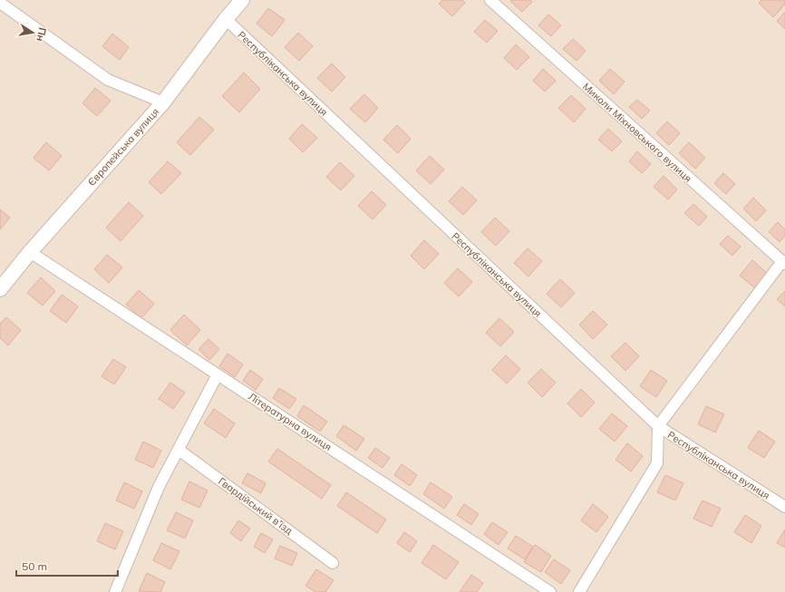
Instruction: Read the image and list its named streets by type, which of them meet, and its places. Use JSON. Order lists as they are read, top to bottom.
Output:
{
  "streets": {
    "street": [
      "Республіканська вулиця",
      "Миколи Міхновського вулиця",
      "Європейська вулиця",
      "Літературна вулиця",
      "Гвардійський в’їзд"
    ]
  },
  "crossings": [
    ["Республіканська вулиця", "Європейська вулиця"],
    ["Європейська вулиця", "Літературна вулиця"]
  ],
  "scale_bar": "50 m",
  "north": "right"
}
